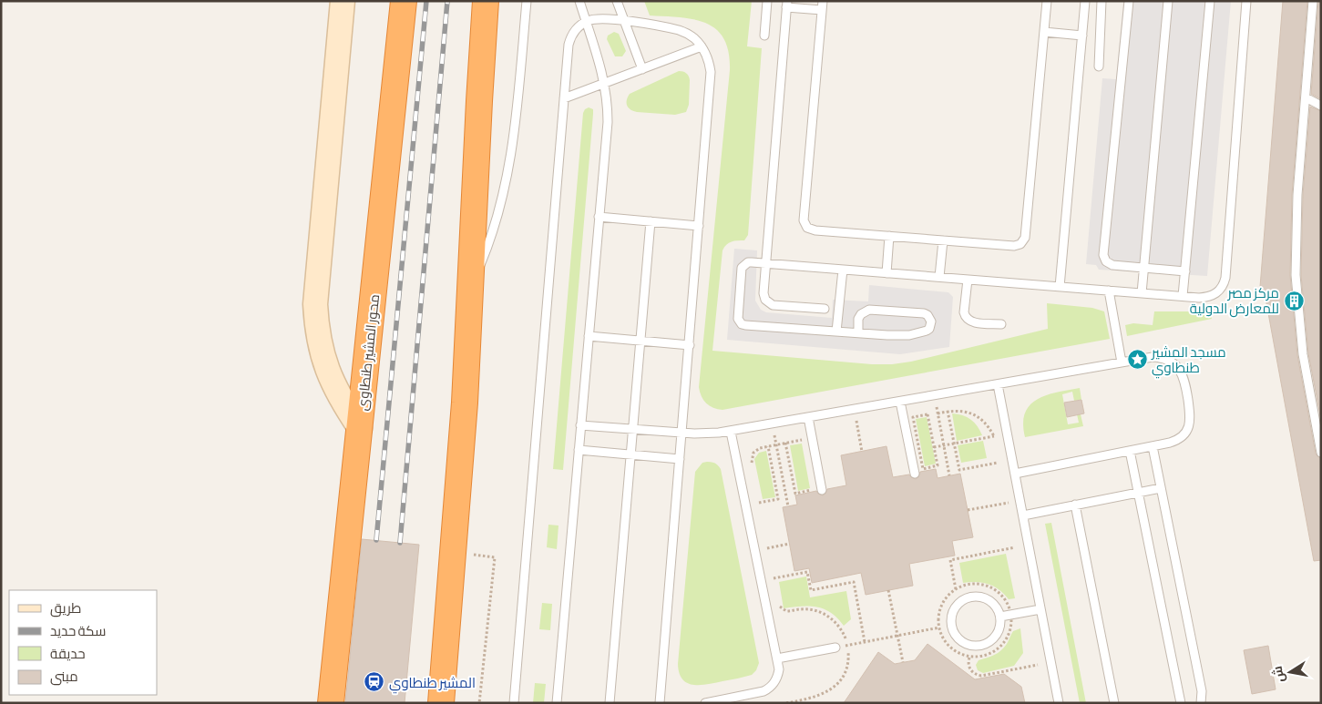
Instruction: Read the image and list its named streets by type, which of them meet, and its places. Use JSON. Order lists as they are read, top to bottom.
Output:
{
  "streets": {
    "highway": ["محور المشير طنطاوى"]
  },
  "places": {
    "building": ["مركز مصر للمعارض الدولية"],
    "place": ["مسجد المشير طنطاوي"],
    "station": ["المشير طنطاوي"]
  },
  "legend": [
    "طريق",
    "سكة حديد",
    "حديقة",
    "مبنى"
  ],
  "north": "left"
}
